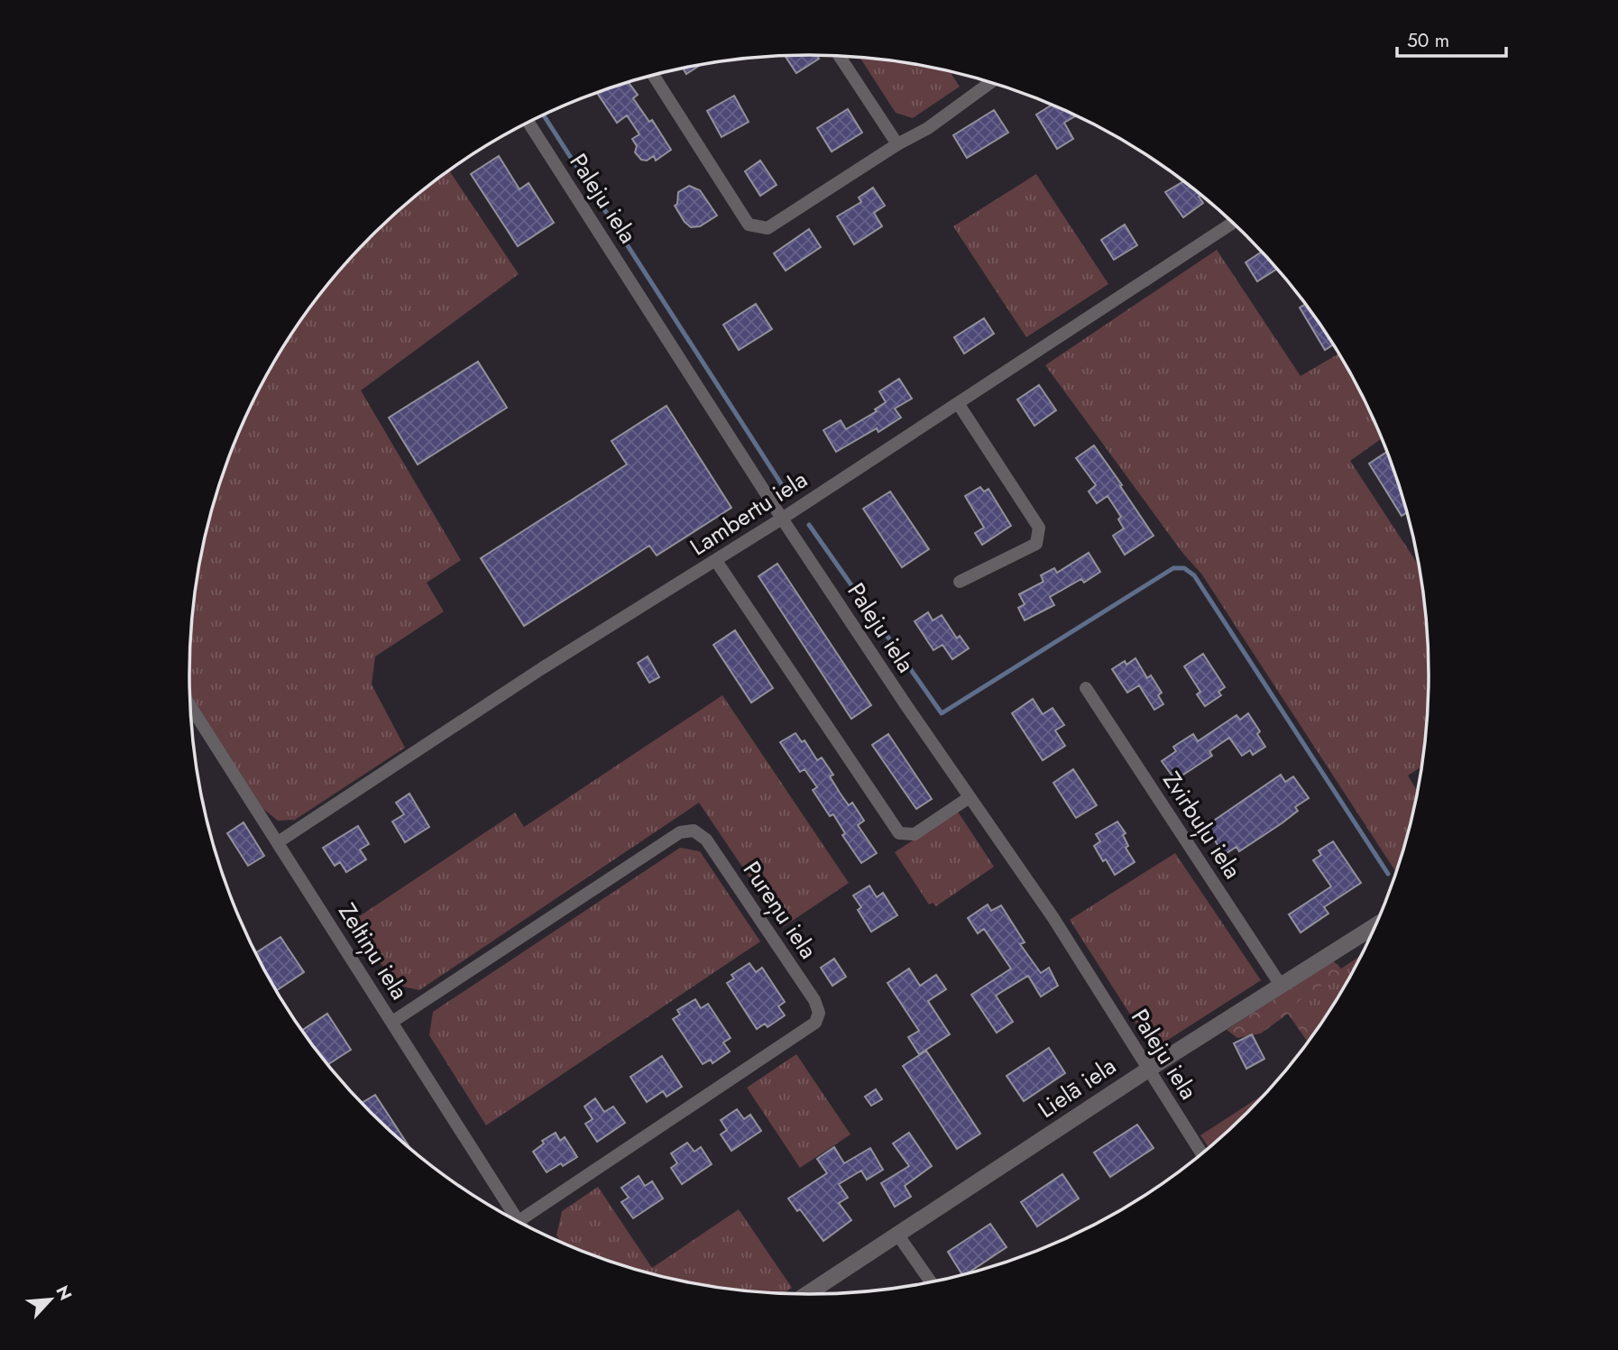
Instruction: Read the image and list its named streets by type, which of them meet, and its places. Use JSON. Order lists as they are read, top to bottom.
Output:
{
  "streets": {
    "street": [
      "Paleju iela",
      "Lambertu iela",
      "Zvirbuļu iela",
      "Pureņu iela",
      "Zeltiņu iela",
      "Lielā iela"
    ]
  },
  "crossings": [
    ["Paleju iela", "Lambertu iela"],
    ["Paleju iela", "Lielā iela"],
    ["Lambertu iela", "Zeltiņu iela"],
    ["Zvirbuļu iela", "Lielā iela"],
    ["Pureņu iela", "Zeltiņu iela"]
  ],
  "scale_bar": "50 m",
  "north": "top right"
}
